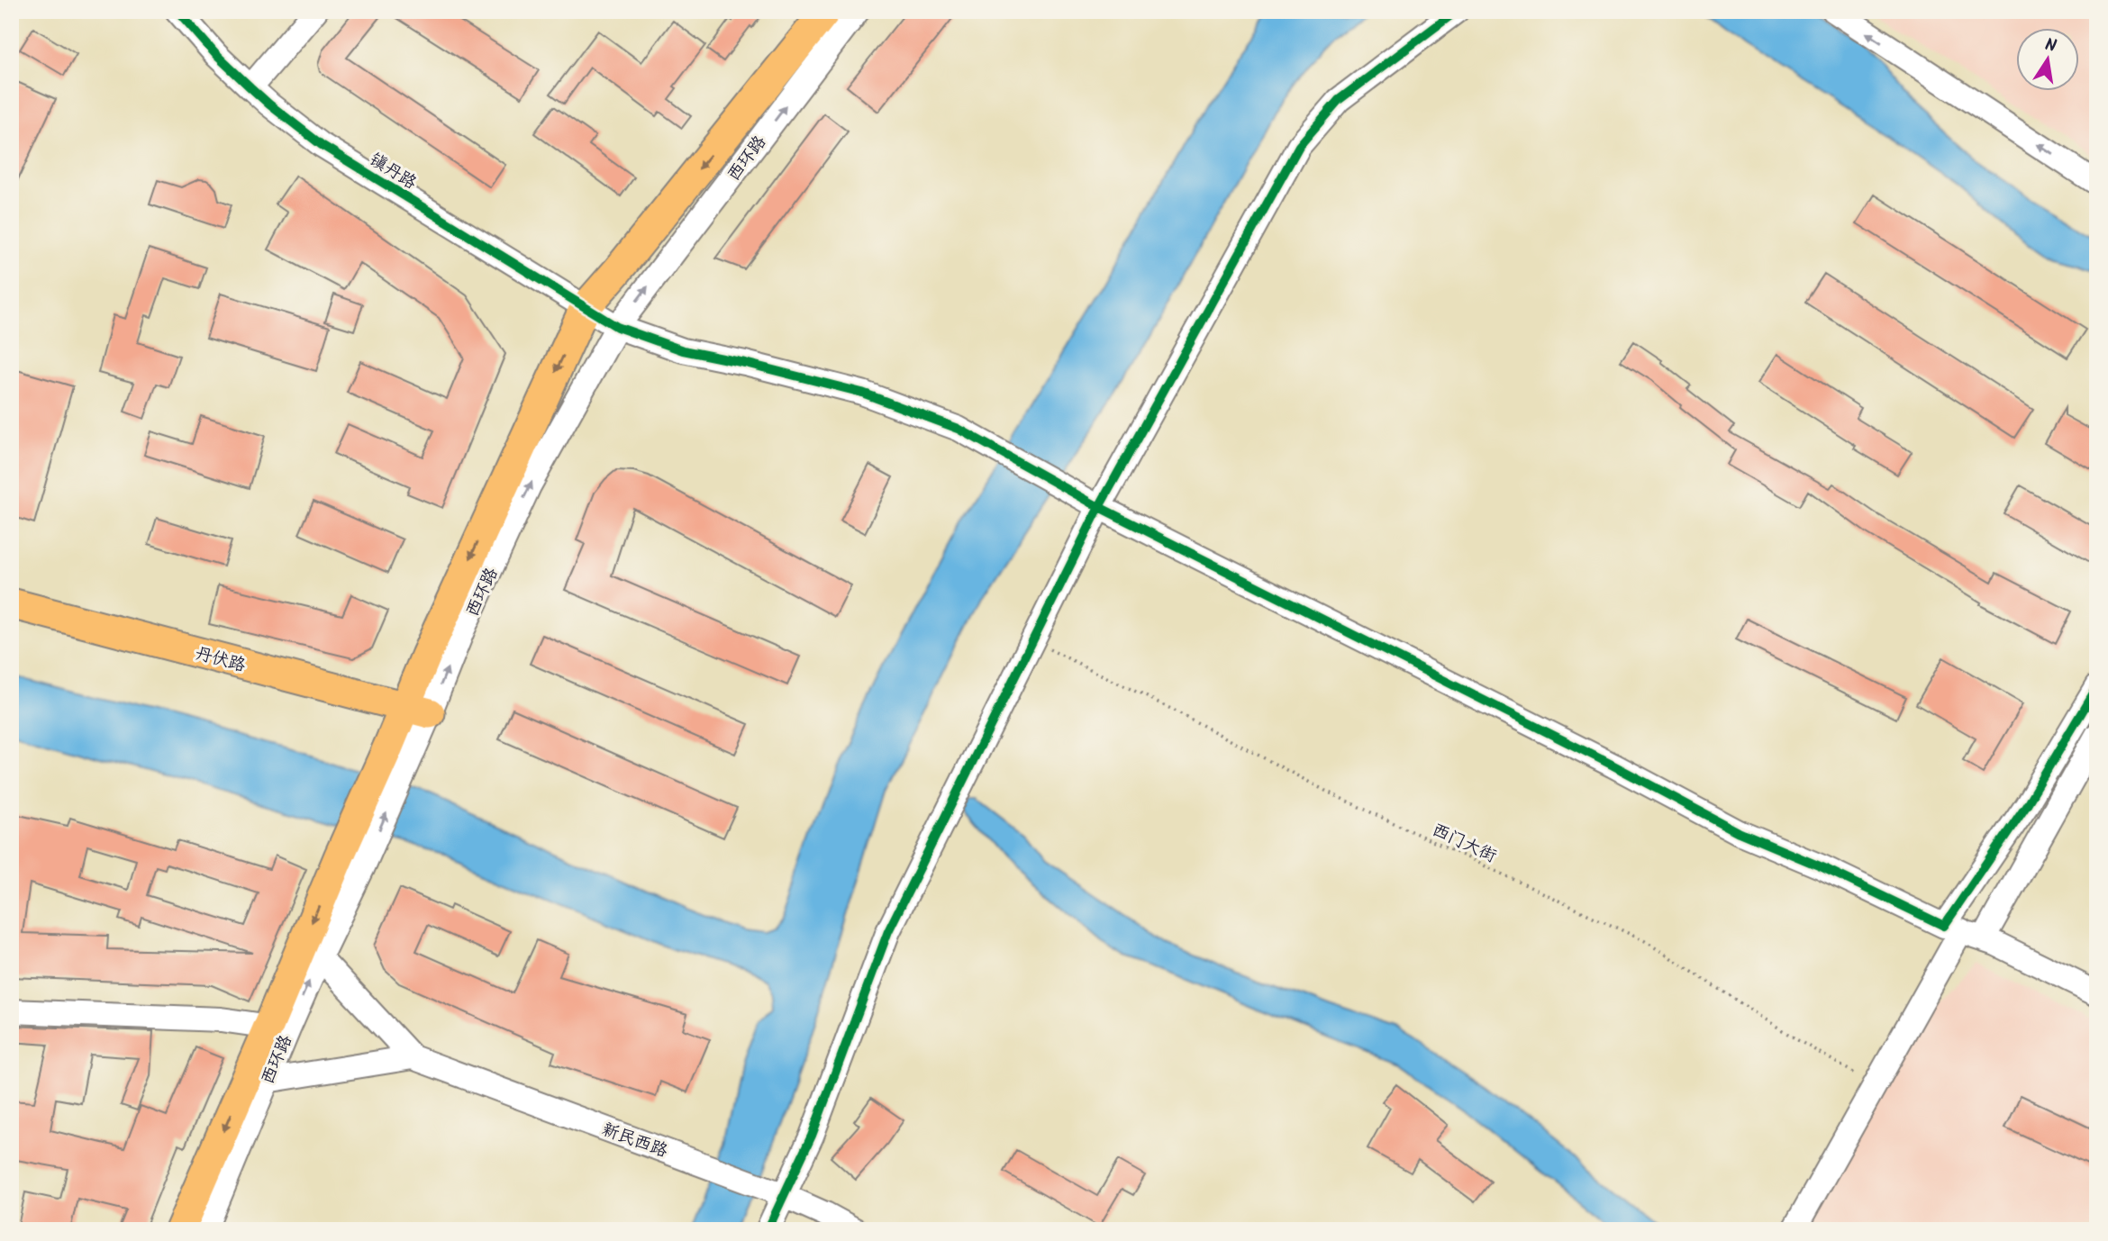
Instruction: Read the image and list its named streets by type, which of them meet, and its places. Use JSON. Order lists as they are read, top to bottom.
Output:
{
  "streets": {
    "main road": ["西环路", "丹伏路"],
    "street": ["镇丹路", "新民西路"],
    "path": ["西门大街"]
  },
  "crossings": [
    ["西环路", "镇丹路"],
    ["西环路", "丹伏路"],
    ["西环路", "新民西路"]
  ],
  "north": "top"
}
